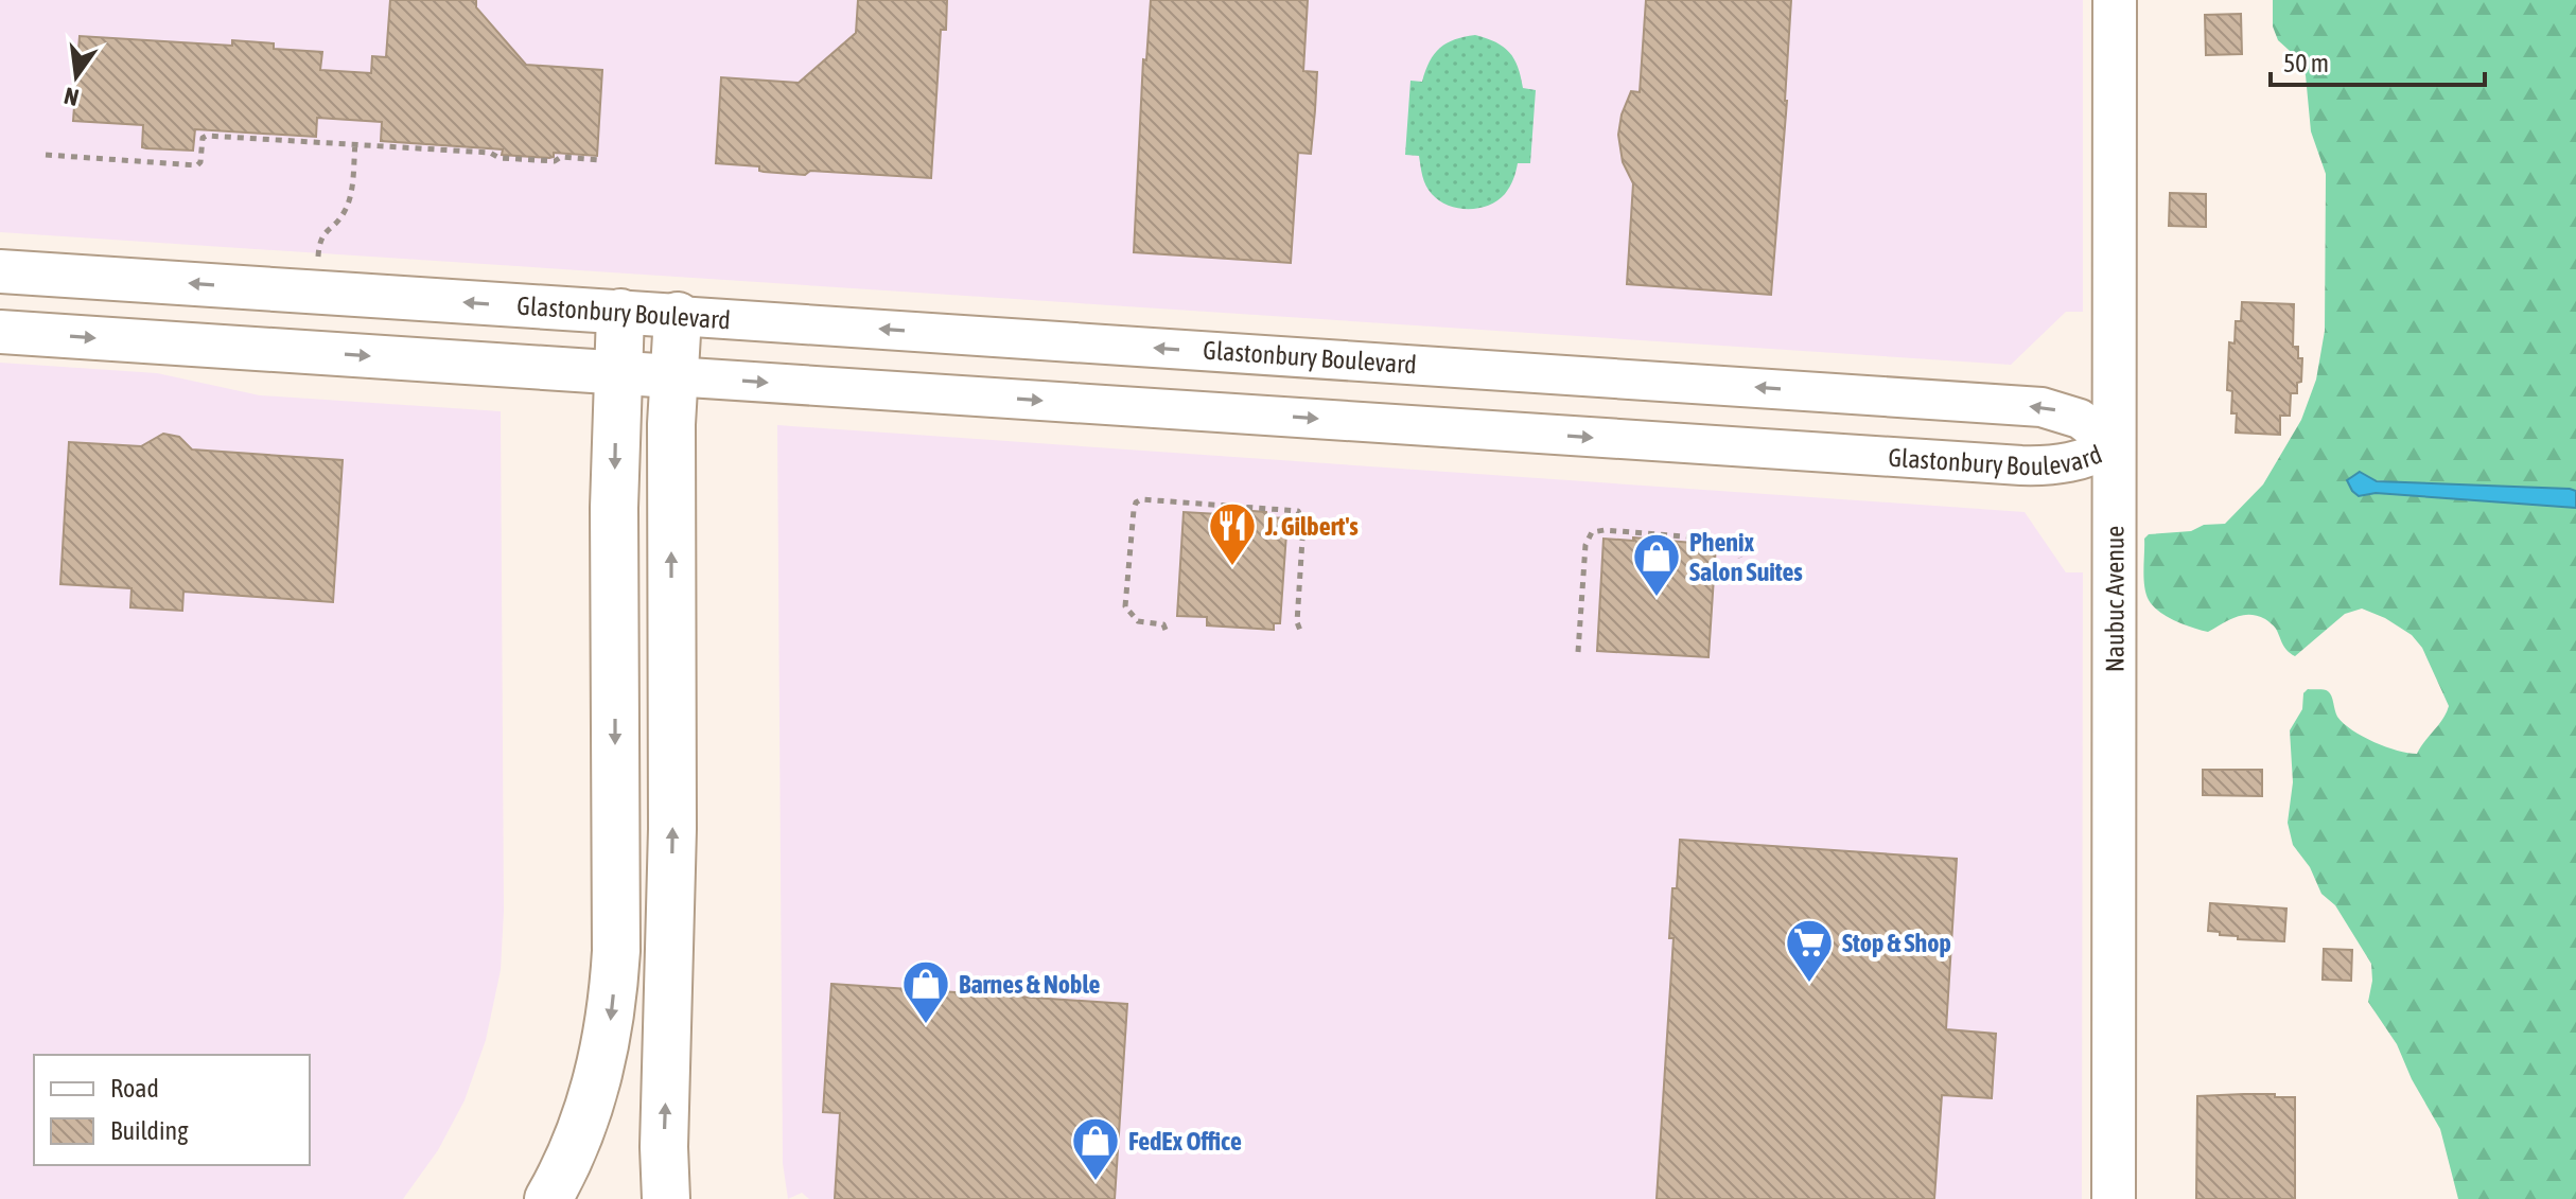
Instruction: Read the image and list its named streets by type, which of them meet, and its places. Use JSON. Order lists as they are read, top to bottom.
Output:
{
  "streets": {
    "main road": ["Glastonbury Boulevard", "Naubuc Avenue"]
  },
  "crossings": [
    ["Glastonbury Boulevard", "Naubuc Avenue"]
  ],
  "places": {
    "restaurant": ["J. Gilbert's"],
    "shop": ["Phenix Salon Suites", "Barnes & Noble", "FedEx Office"],
    "supermarket": ["Stop & Shop"]
  },
  "legend": ["Road", "Building"],
  "scale_bar": "50 m",
  "north": "bottom"
}
